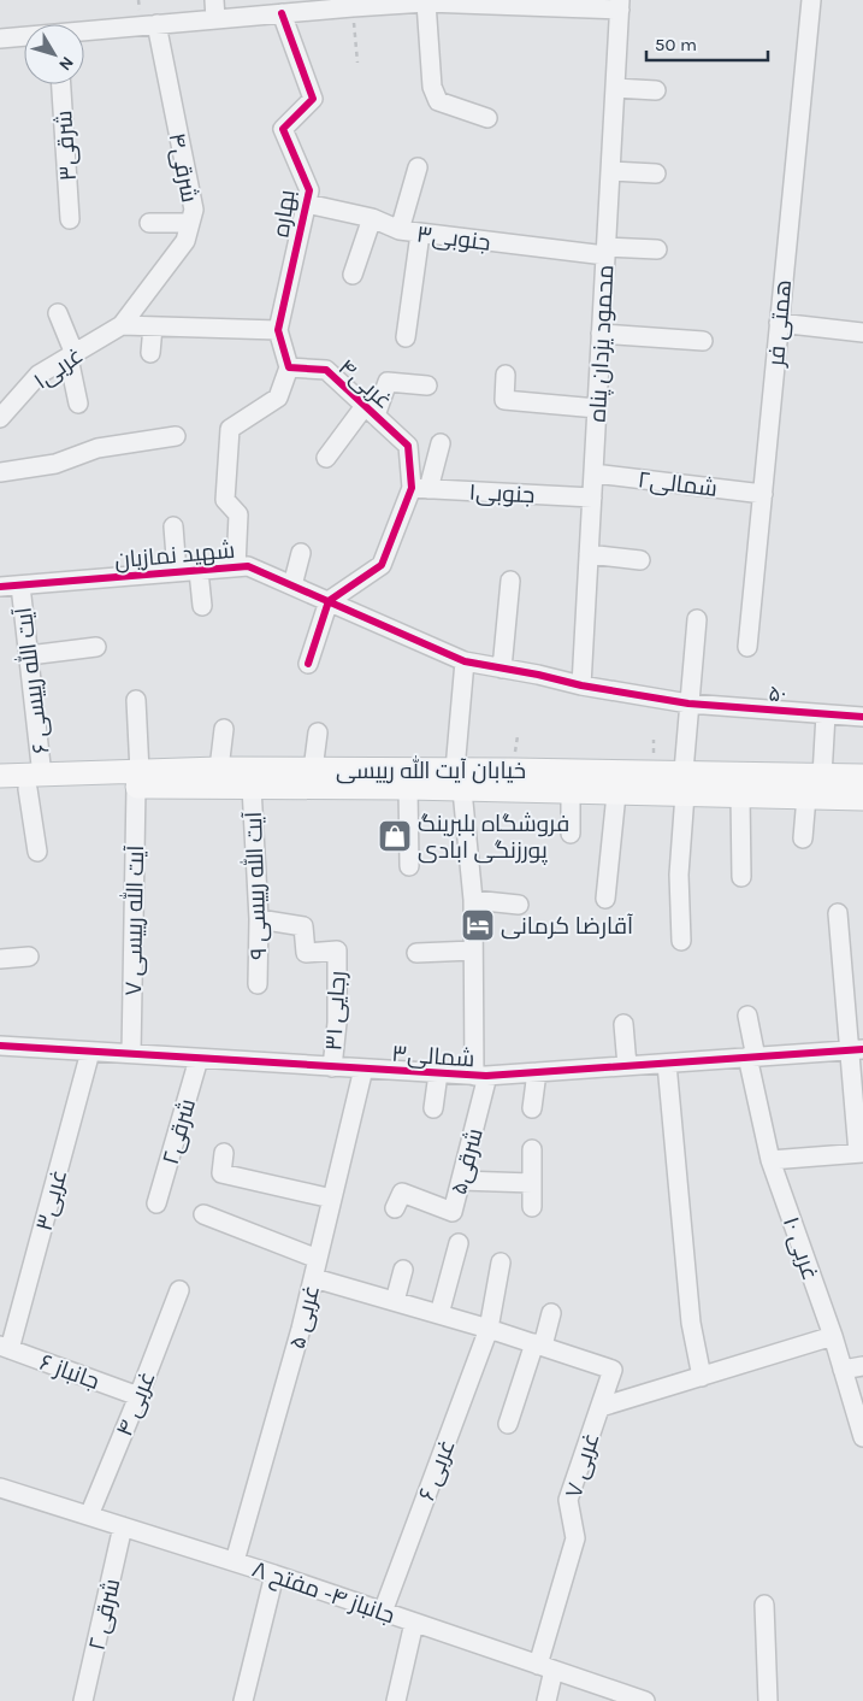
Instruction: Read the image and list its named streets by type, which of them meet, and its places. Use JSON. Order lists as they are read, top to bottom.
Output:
{
  "streets": {
    "main road": ["خیابان آیت الله رییسی"],
    "street": [
      "شرقی۳",
      "شرقی۴",
      "بهاره",
      "جنوبی۳",
      "همتی فر",
      "محمود یزدان پناه",
      "غربی۱",
      "غربی۴",
      "شمالی۲",
      "جنوبی۱",
      "شهید نمازیان",
      "آیت الله رییسی ۶",
      "۵۰",
      "آیت الله رییسی ۹",
      "آیت الله رییسی ۷",
      "رجایی ۳۱",
      "شمالی۳",
      "شرقی۲",
      "شرقی۵",
      "غربی۳",
      "غربی ۱۰",
      "غربی ۵",
      "جانباز ۶",
      "غربی ۴",
      "غربی ۷",
      "غربی ۶",
      "جانباز ۴- مفتح ۸",
      "شرقی ۲"
    ]
  },
  "crossings": [
    ["شرقی۴", "غربی۱"],
    ["بهاره", "جنوبی۳"],
    ["جنوبی۳", "محمود یزدان پناه"],
    ["همتی فر", "شمالی۲"],
    ["محمود یزدان پناه", "شمالی۲"],
    ["محمود یزدان پناه", "جنوبی۱"],
    ["محمود یزدان پناه", "شهید نمازیان"],
    ["غربی۴", "جنوبی۱"],
    ["غربی۴", "شهید نمازیان"],
    ["جنوبی۱", "شهید نمازیان"],
    ["شهید نمازیان", "آیت الله رییسی ۶"],
    ["شهید نمازیان", "۵۰"],
    ["شهید نمازیان", "شرقی۵"],
    ["آیت الله رییسی ۶", "خیابان آیت الله رییسی"],
    ["خیابان آیت الله رییسی", "آیت الله رییسی ۹"],
    ["خیابان آیت الله رییسی", "آیت الله رییسی ۷"],
    ["خیابان آیت الله رییسی", "شرقی۵"],
    ["آیت الله رییسی ۹", "رجایی ۳۱"],
    ["آیت الله رییسی ۷", "شمالی۳"],
    ["رجایی ۳۱", "شمالی۳"],
    ["شمالی۳", "شرقی۲"],
    ["شمالی۳", "شرقی۵"],
    ["شمالی۳", "غربی۳"],
    ["شمالی۳", "غربی ۱۰"],
    ["شمالی۳", "غربی ۵"],
    ["غربی۳", "جانباز ۶"],
    ["غربی ۵", "جانباز ۴- مفتح ۸"],
    ["جانباز ۶", "غربی ۴"],
    ["غربی ۴", "جانباز ۴- مفتح ۸"],
    ["غربی ۷", "جانباز ۴- مفتح ۸"],
    ["غربی ۶", "جانباز ۴- مفتح ۸"],
    ["جانباز ۴- مفتح ۸", "شرقی ۲"]
  ],
  "places": {
    "shop": ["فروشگاه بلبرینگ پورزنگی ابادی"],
    "hotel": ["آقارضا کرمانی"]
  },
  "scale_bar": "50 m",
  "north": "bottom right"
}
